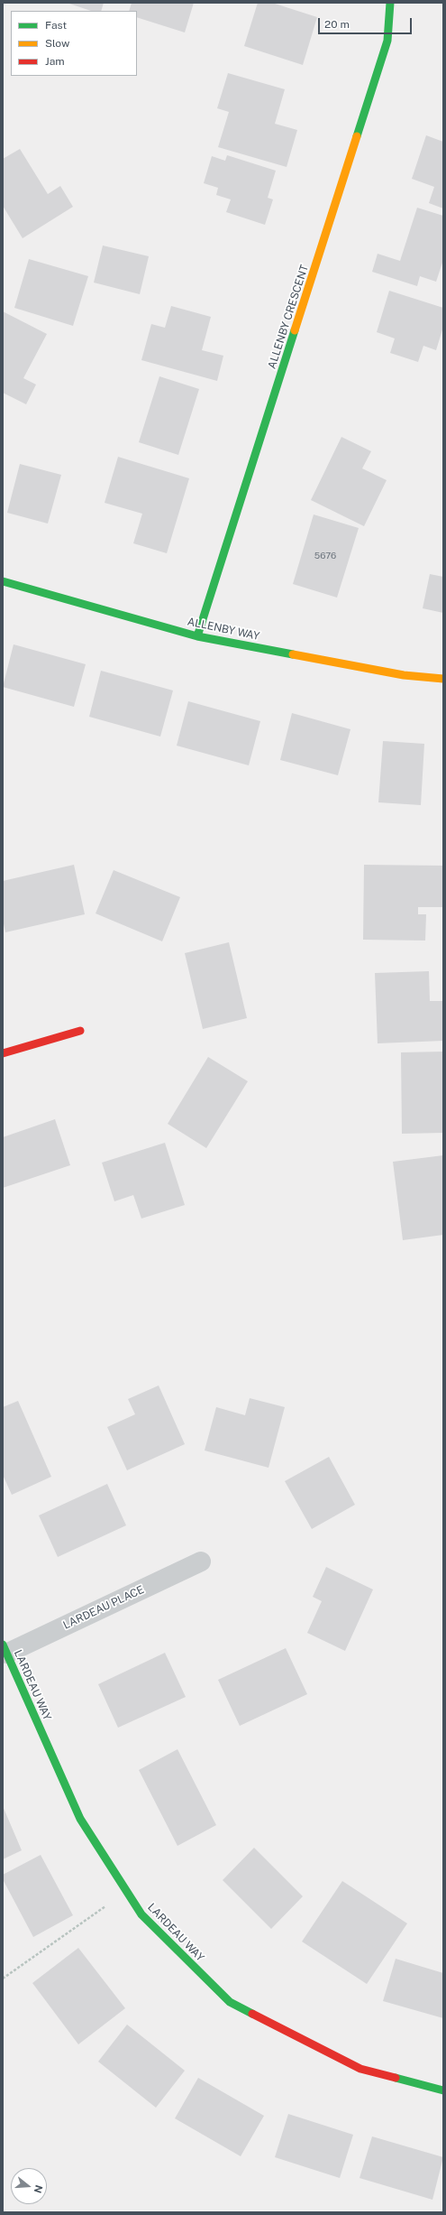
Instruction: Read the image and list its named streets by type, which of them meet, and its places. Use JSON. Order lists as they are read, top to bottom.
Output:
{
  "streets": {
    "street": [
      "ALLENBY CRESCENT",
      "ALLENBY WAY",
      "LARDEAU PLACE",
      "LARDEAU WAY"
    ]
  },
  "crossings": [
    ["ALLENBY CRESCENT", "ALLENBY WAY"],
    ["LARDEAU PLACE", "LARDEAU WAY"]
  ],
  "house_numbers": ["5676"],
  "legend": ["Fast", "Slow", "Jam"],
  "scale_bar": "20 m",
  "north": "right"
}
